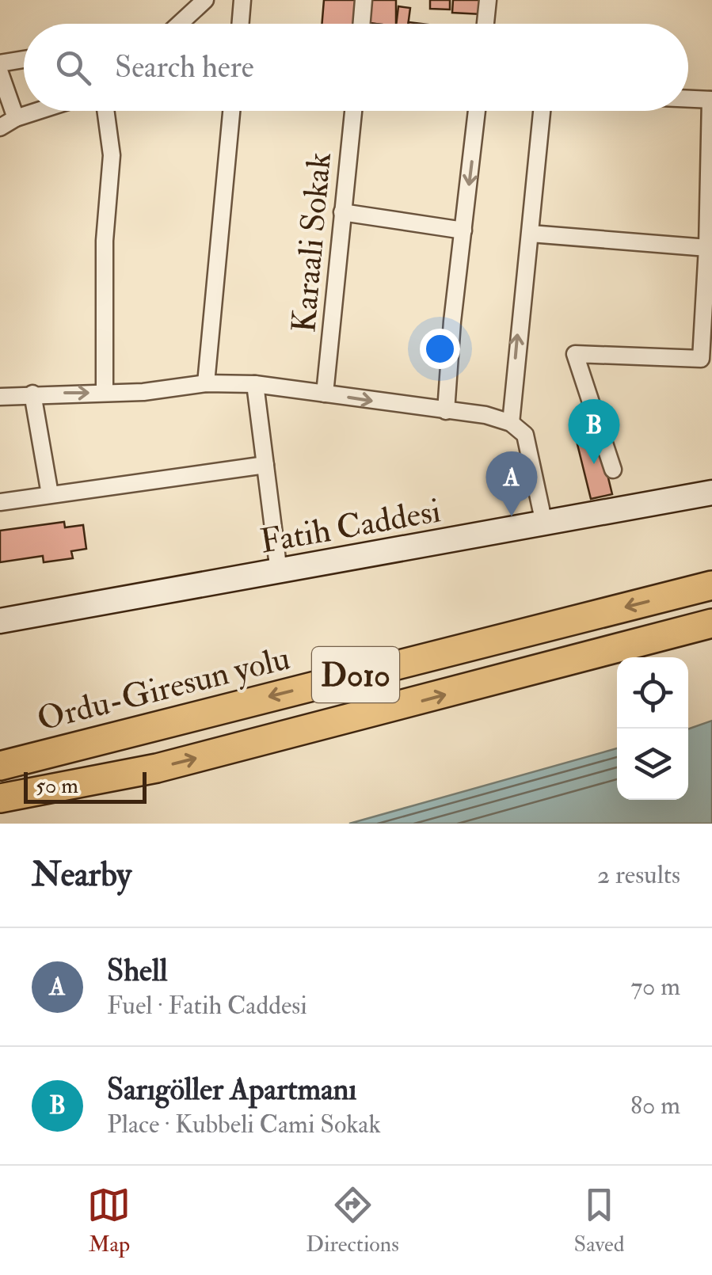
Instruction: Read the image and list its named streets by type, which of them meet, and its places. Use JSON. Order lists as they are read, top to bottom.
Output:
{
  "streets": {
    "highway": ["D010", "Ordu-Giresun yolu"],
    "main road": ["Fatih Caddesi"],
    "street": ["Karaali Sokak"]
  },
  "scale_bar": "50 m",
  "page": {
    "search": "Search here",
    "pins": ["B", "A"],
    "scale": "50 m",
    "heading": ["Nearby", "2 results"],
    "list": [
      {
        "mark": "A",
        "name": "Shell",
        "note": "Fuel · Fatih Caddesi",
        "value": "70 m"
      },
      {
        "mark": "B",
        "name": "Sarıgöller Apartmanı",
        "note": "Place · Kubbeli Cami Sokak",
        "value": "80 m"
      }
    ],
    "nav": ["Map", "Directions", "Saved"]
  }
}
